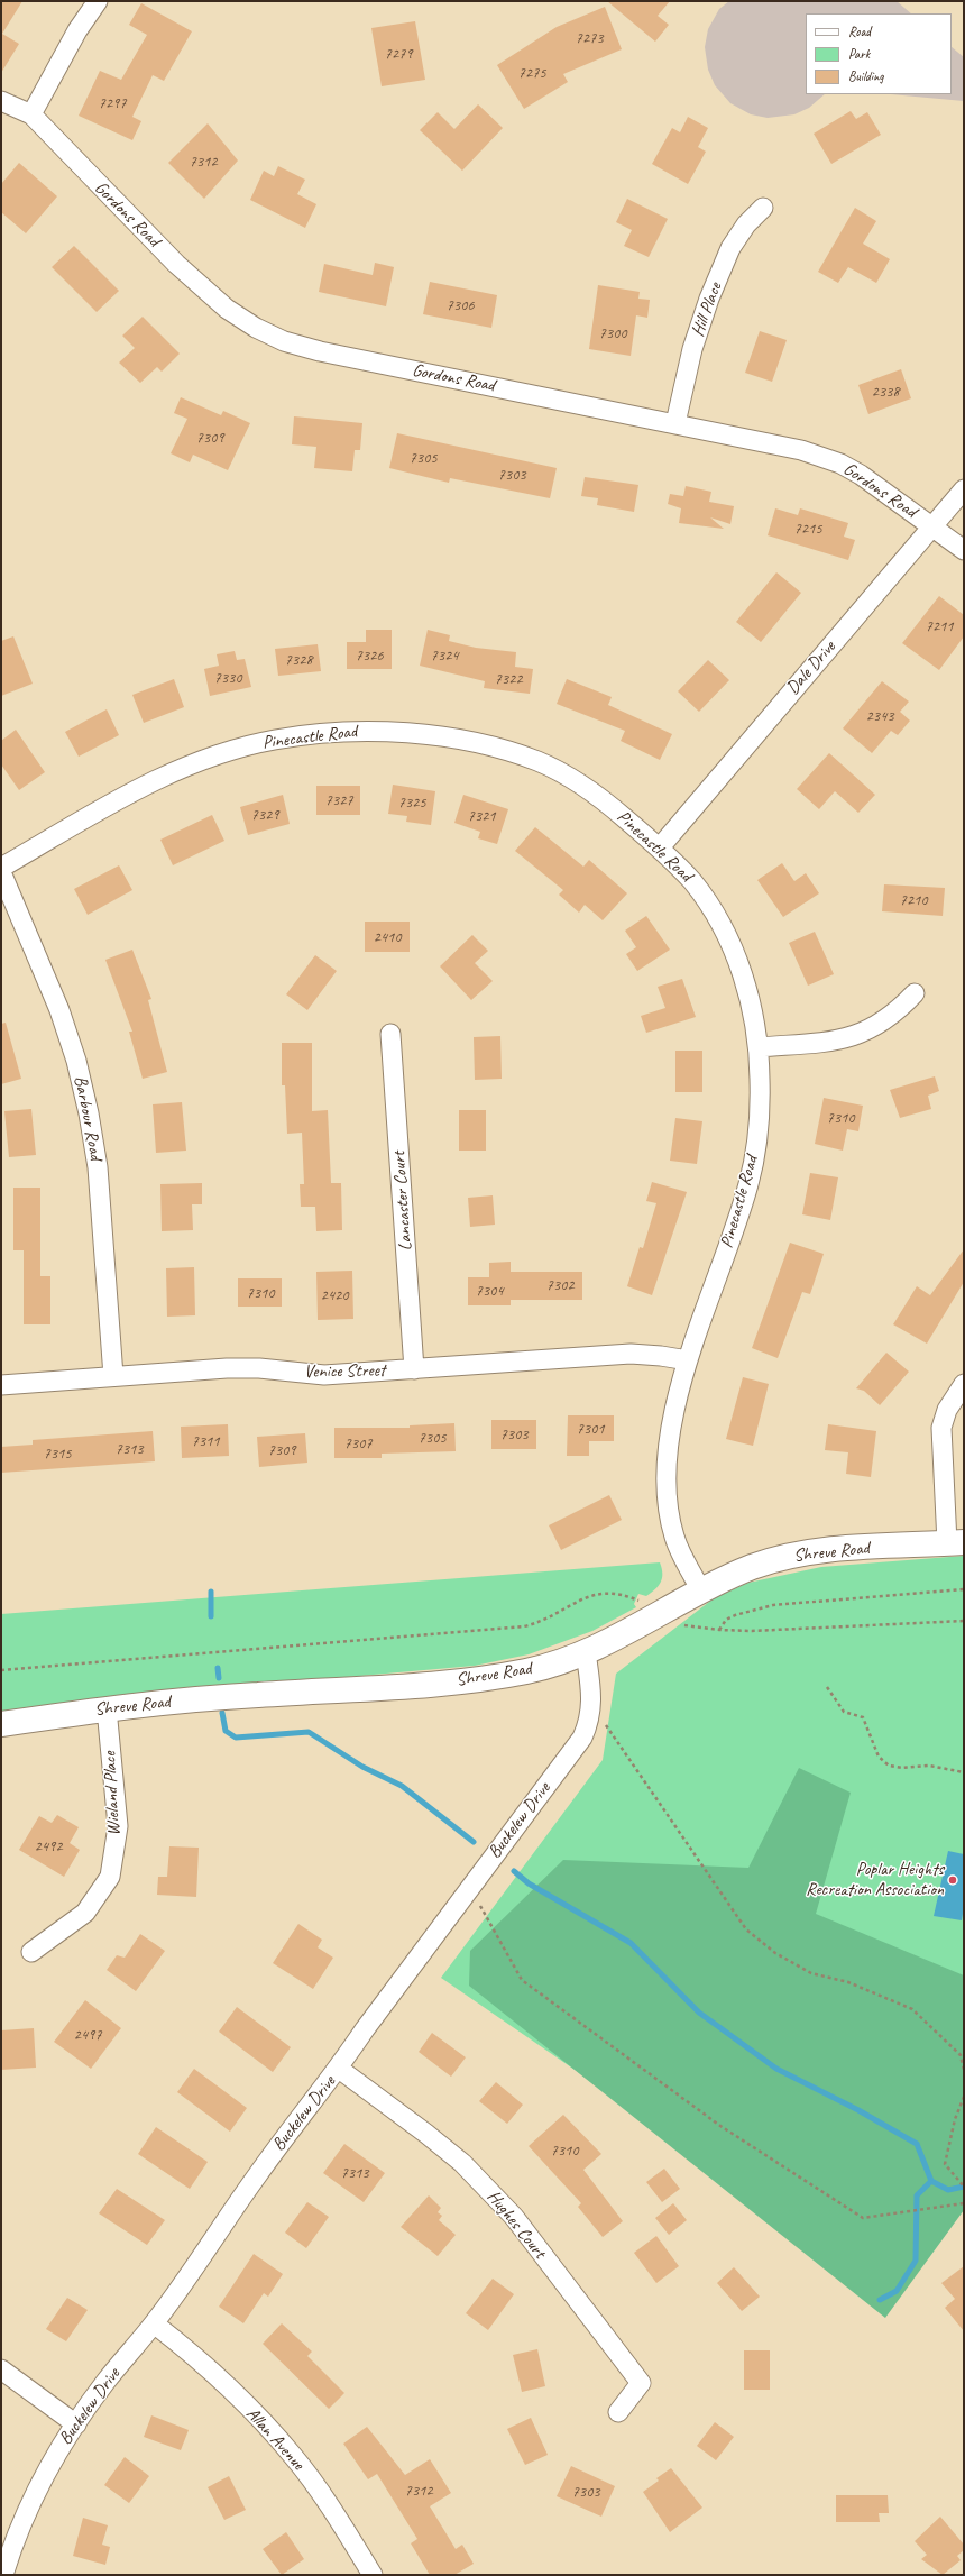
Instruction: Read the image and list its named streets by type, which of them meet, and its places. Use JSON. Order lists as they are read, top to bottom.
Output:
{
  "streets": {
    "main road": ["Shreve Road"],
    "street": [
      "Gordons Road",
      "Hill Place",
      "Dale Drive",
      "Pinecastle Road",
      "Barbour Road",
      "Lancaster Court",
      "Venice Street",
      "Wieland Place",
      "Buckelew Drive",
      "Hughes Court",
      "Allan Avenue"
    ]
  },
  "crossings": [
    ["Gordons Road", "Hill Place"],
    ["Gordons Road", "Dale Drive"],
    ["Dale Drive", "Pinecastle Road"],
    ["Pinecastle Road", "Venice Street"],
    ["Pinecastle Road", "Shreve Road"],
    ["Barbour Road", "Venice Street"],
    ["Lancaster Court", "Venice Street"],
    ["Shreve Road", "Wieland Place"],
    ["Shreve Road", "Buckelew Drive"],
    ["Buckelew Drive", "Hughes Court"],
    ["Buckelew Drive", "Allan Avenue"]
  ],
  "places": ["Poplar Heights Recreation Association"],
  "house_numbers": [
    "7273",
    "7279",
    "7275",
    "7297",
    "7312",
    "7306",
    "7300",
    "2338",
    "7309",
    "7305",
    "7303",
    "7215",
    "7211",
    "7326",
    "7324",
    "7328",
    "7330",
    "7322",
    "2343",
    "7327",
    "7325",
    "7329",
    "7321",
    "7210",
    "2410",
    "7310",
    "7302",
    "7304",
    "7310",
    "2420",
    "7301",
    "7303",
    "7305",
    "7311",
    "7307",
    "7313",
    "7309",
    "7315",
    "2492",
    "2497",
    "7310",
    "7313",
    "7312",
    "7303"
  ],
  "legend": ["Road", "Park", "Building"]
}
